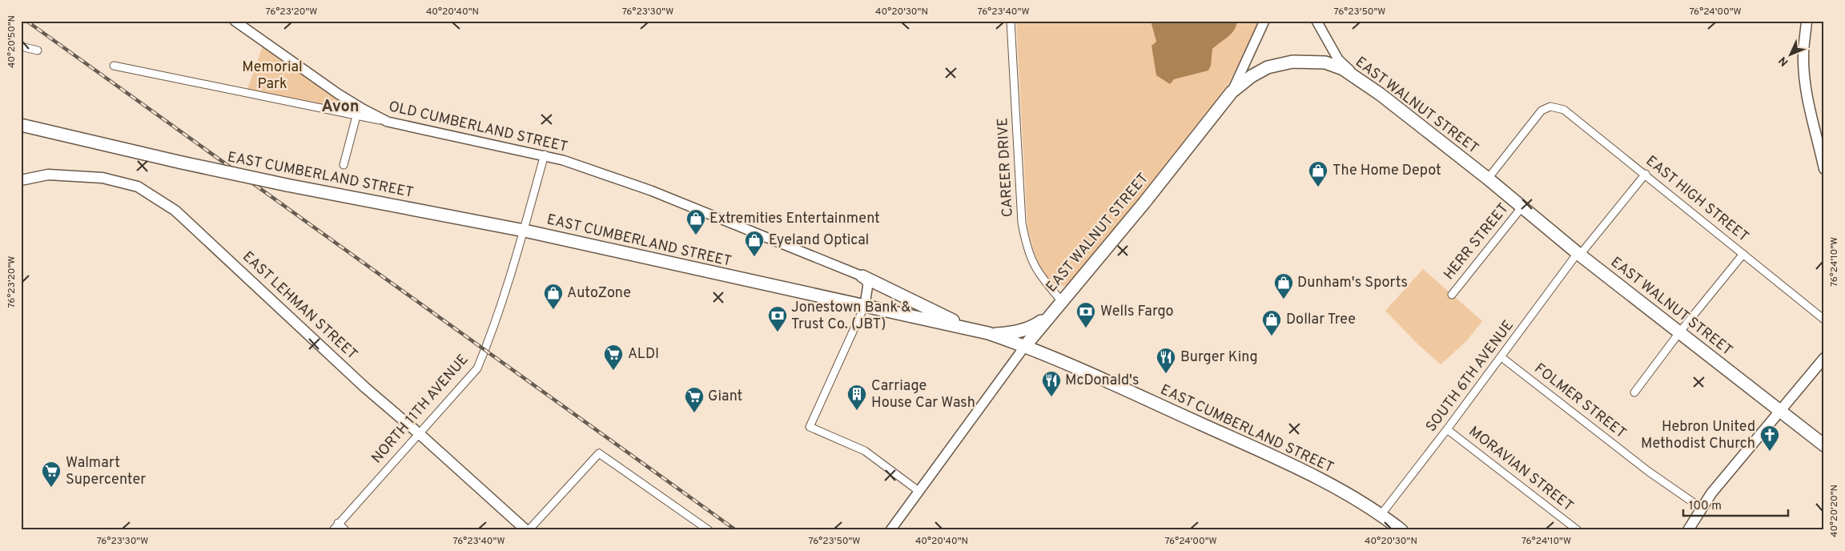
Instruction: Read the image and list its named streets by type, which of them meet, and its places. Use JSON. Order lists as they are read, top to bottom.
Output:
{
  "streets": {
    "highway": ["EAST WALNUT STREET", "EAST CUMBERLAND STREET"],
    "main road": ["EAST LEHMAN STREET"],
    "street": [
      "OLD CUMBERLAND STREET",
      "CAREER DRIVE",
      "EAST HIGH STREET",
      "HERR STREET",
      "SOUTH 6TH AVENUE",
      "FOLMER STREET",
      "NORTH 11TH AVENUE",
      "MORAVIAN STREET"
    ]
  },
  "crossings": [
    ["EAST WALNUT STREET", "CAREER DRIVE"],
    ["EAST WALNUT STREET", "EAST CUMBERLAND STREET"],
    ["EAST WALNUT STREET", "EAST HIGH STREET"],
    ["EAST WALNUT STREET", "HERR STREET"],
    ["EAST WALNUT STREET", "SOUTH 6TH AVENUE"],
    ["OLD CUMBERLAND STREET", "NORTH 11TH AVENUE"],
    ["EAST CUMBERLAND STREET", "SOUTH 6TH AVENUE"],
    ["EAST CUMBERLAND STREET", "NORTH 11TH AVENUE"],
    ["EAST HIGH STREET", "SOUTH 6TH AVENUE"],
    ["EAST LEHMAN STREET", "NORTH 11TH AVENUE"],
    ["SOUTH 6TH AVENUE", "FOLMER STREET"],
    ["SOUTH 6TH AVENUE", "MORAVIAN STREET"]
  ],
  "districts": ["Avon"],
  "parks": ["Memorial Park"],
  "places": {
    "shop": [
      "The Home Depot",
      "Extremities Entertainment",
      "Eyeland Optical",
      "Dunham's Sports",
      "AutoZone",
      "Dollar Tree"
    ],
    "bank": ["Wells Fargo", "Jonestown Bank & Trust Co. (JBT)"],
    "supermarket": ["ALDI", "Giant", "Walmart Supercenter"],
    "restaurant": ["Burger King", "McDonald's"],
    "building": ["Carriage House Car Wash"],
    "church": ["Hebron United Methodist Church"]
  },
  "scale_bar": "100 m",
  "north": "bottom left",
  "coordinates": [
    "76°23'20\"W",
    "40°20'40\"N",
    "76°23'30\"W",
    "40°20'30\"N",
    "76°23'40\"W",
    "76°23'50\"W",
    "76°24'00\"W",
    "40°20'50\"N",
    "76°24'10\"W",
    "40°20'20\"N"
  ]
}
